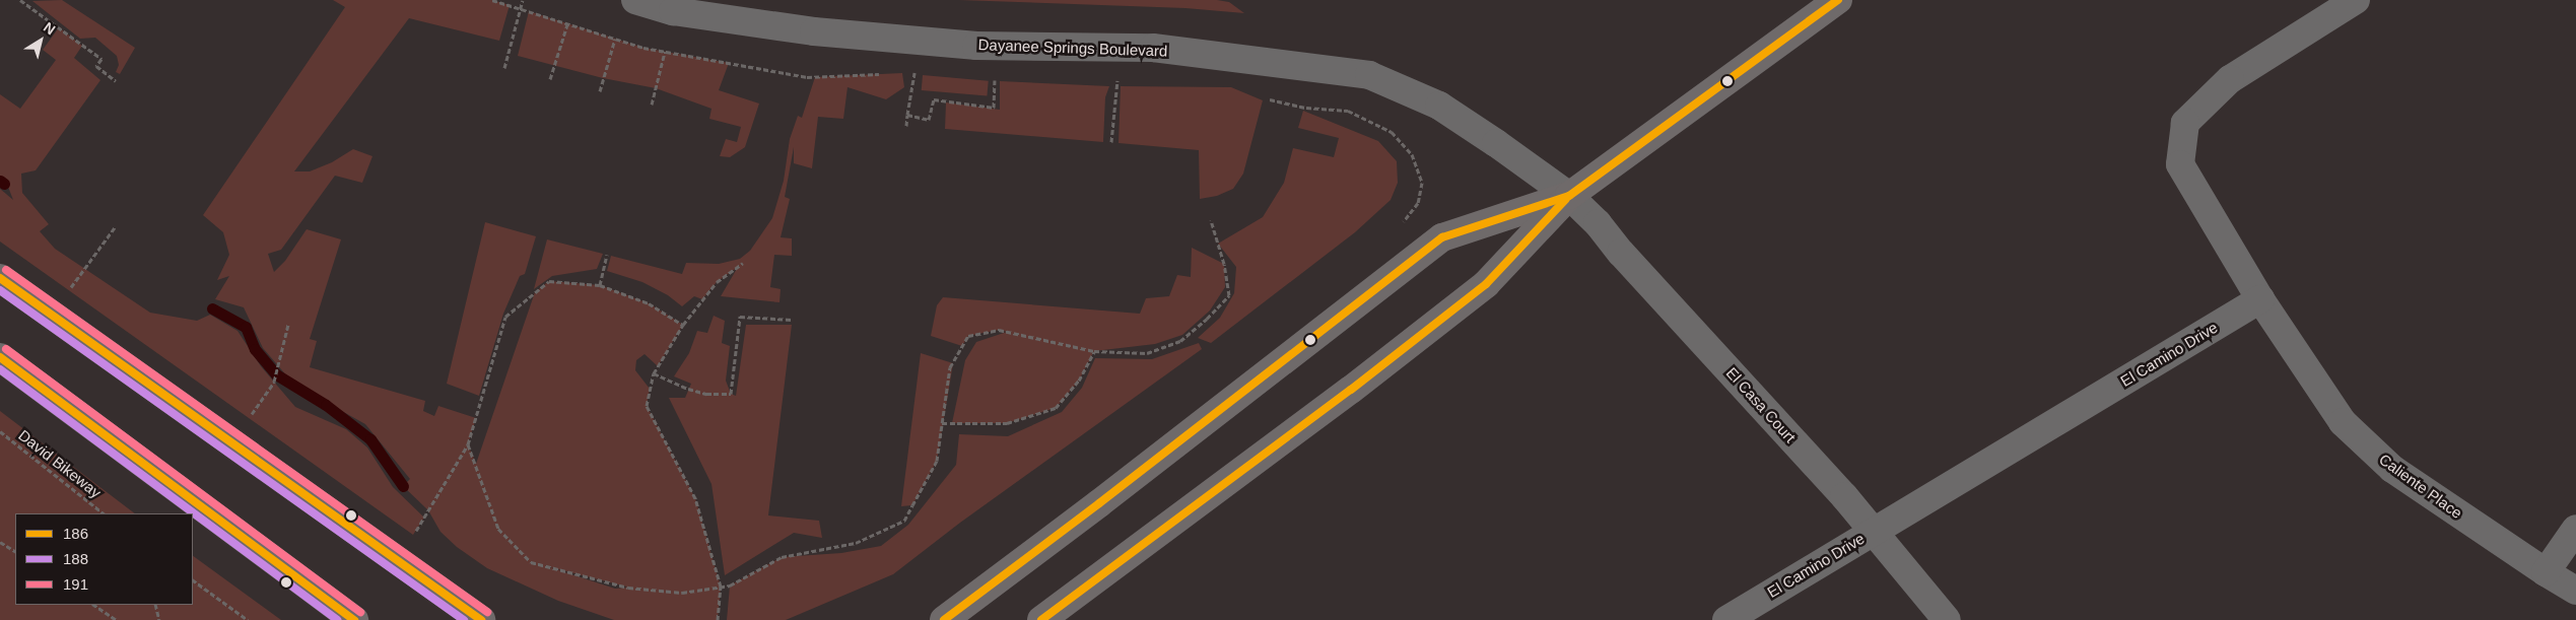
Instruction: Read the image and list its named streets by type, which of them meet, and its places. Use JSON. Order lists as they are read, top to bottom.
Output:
{
  "streets": {
    "street": [
      "Dayanee Springs Boulevard",
      "El Camino Drive",
      "El Casa Court",
      "Caliente Place"
    ],
    "path": ["David Bikeway"]
  },
  "crossings": [
    ["Dayanee Springs Boulevard", "El Casa Court"],
    ["El Camino Drive", "El Casa Court"],
    ["El Camino Drive", "Caliente Place"]
  ],
  "lines": ["transit line 186", "transit line 191", "transit line 188"],
  "legend": ["186", "188", "191"],
  "north": "top right"
}
